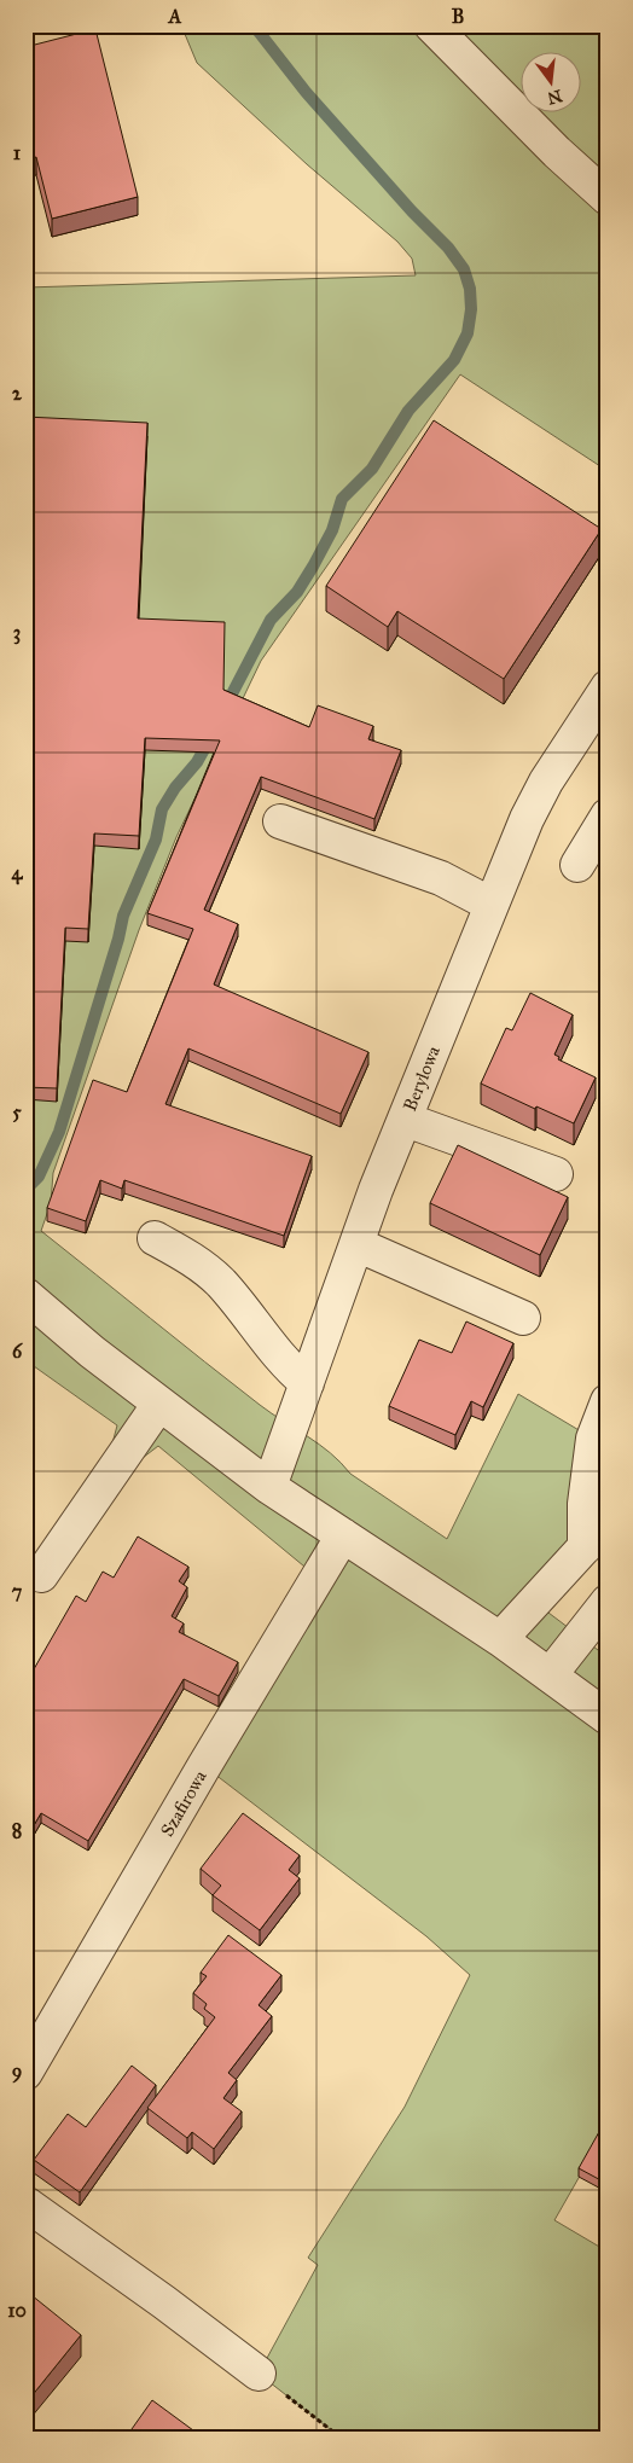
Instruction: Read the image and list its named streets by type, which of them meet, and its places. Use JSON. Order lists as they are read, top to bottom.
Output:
{
  "streets": {
    "street": ["Berylowa", "Szafirowa"]
  },
  "north": "bottom",
  "grid": {
    "columns": ["A", "B"],
    "rows": [
      "1",
      "2",
      "3",
      "4",
      "5",
      "6",
      "7",
      "8",
      "9",
      "10"
    ]
  }
}
